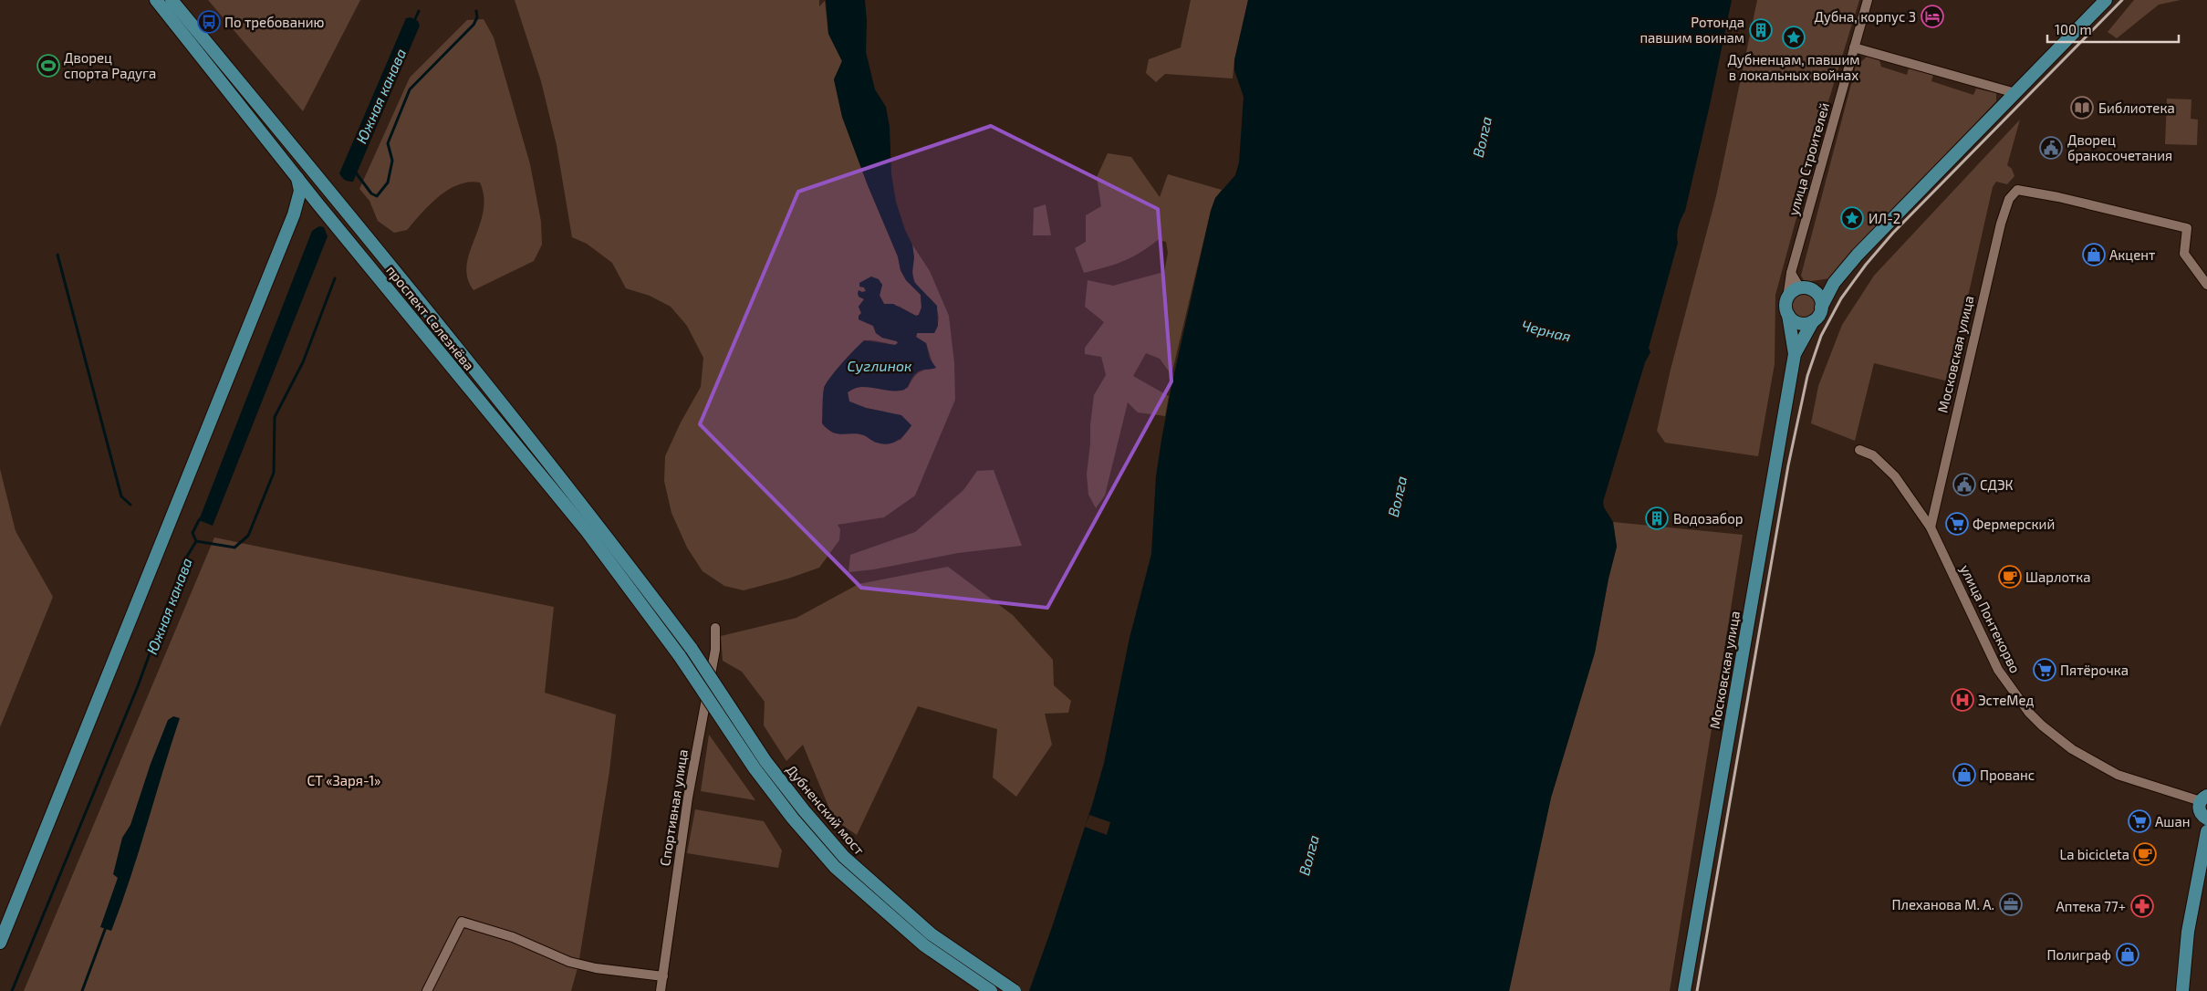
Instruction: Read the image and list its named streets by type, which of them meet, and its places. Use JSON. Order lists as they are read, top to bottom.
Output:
{
  "streets": {
    "main road": ["проспект Селезнёва", "Московская улица", "Дубненский мост"],
    "street": ["улица Строителей", "улица Понтекорво", "Спортивная улица"]
  },
  "crossings": [
    ["проспект Селезнёва", "Дубненский мост"],
    ["Московская улица", "улица Понтекорво"]
  ],
  "water": [
    "Южная канава",
    "Волга",
    "Черная",
    "Суглинок"
  ],
  "parks": ["СТ «Заря-1»"],
  "places": {
    "hotel": ["Дубна, корпус 3"],
    "bus stop": ["По требованию"],
    "building": ["Ротонда павшим воинам", "Водозабор"],
    "place": ["Дубненцам, павшим в локальных войнах", "ИЛ-2"],
    "sports": ["Дворец спорта Радуга"],
    "library": ["Библиотека"],
    "public building": ["Дворец бракосочетания", "СДЭК"],
    "shop": ["Акцент", "Прованс", "Полиграф"],
    "supermarket": ["Фермерский", "Пятёрочка", "Ашан"],
    "cafe": ["Шарлотка", "La bicicleta"],
    "hospital": ["ЭстеМед"],
    "office": ["Плеханова М. А."],
    "pharmacy": ["Аптека 77+"]
  },
  "scale_bar": "100 m"
}
